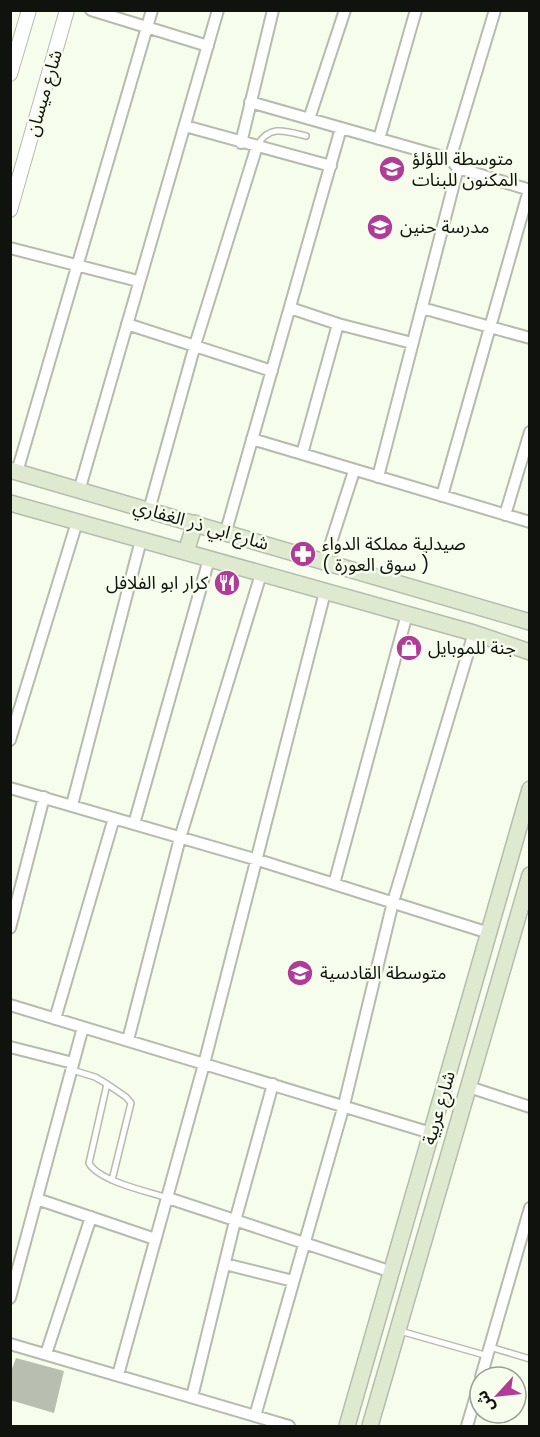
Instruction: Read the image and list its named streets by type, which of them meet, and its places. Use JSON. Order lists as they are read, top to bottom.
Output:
{
  "streets": {
    "main road": ["شارع ابي ذر الغفاري", "شارع عربية"],
    "street": ["شارع ميسان"]
  },
  "places": {
    "school or university": ["متوسطة اللؤلؤ المكنون للبنات", "مدرسة حنين", "متوسطة القادسية"],
    "pharmacy": ["صيدلية مملكة الدواء ( سوق العورة )"],
    "restaurant": ["كرار ابو الفلافل"],
    "shop": ["جنة للموبايل"]
  },
  "north": "bottom left"
}
